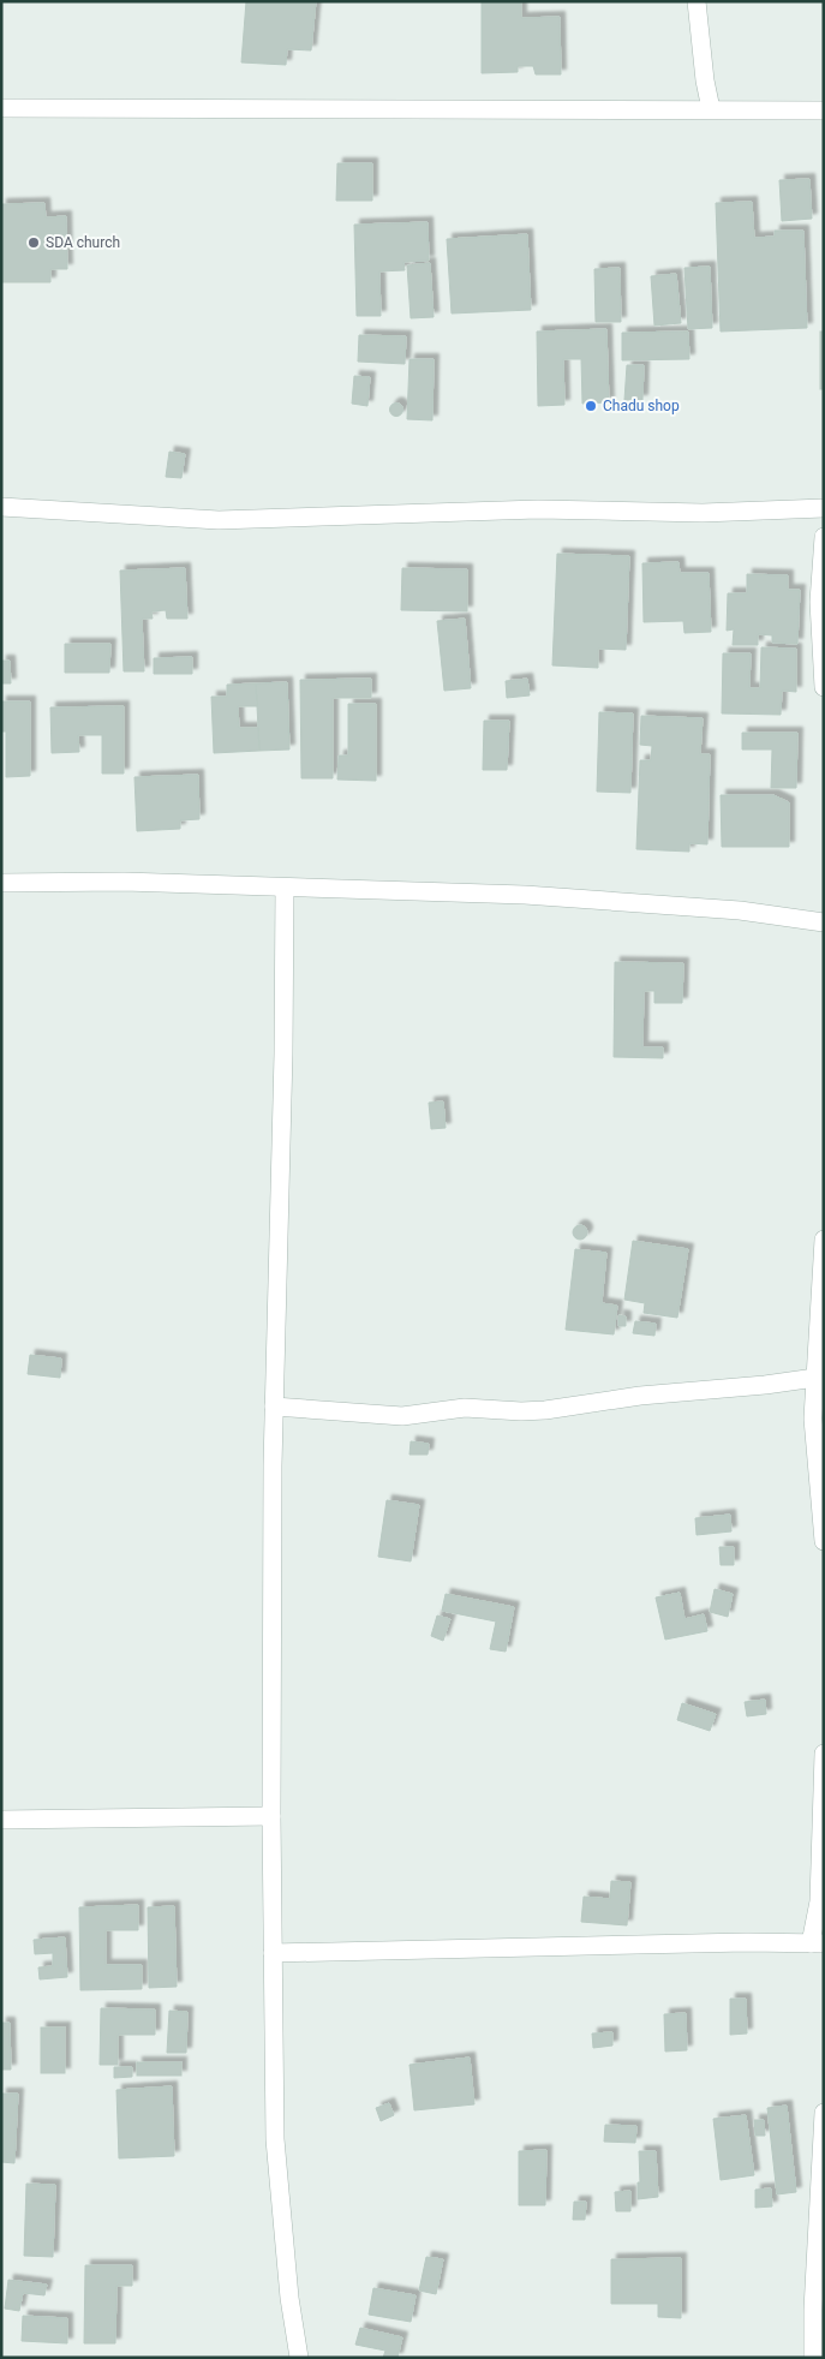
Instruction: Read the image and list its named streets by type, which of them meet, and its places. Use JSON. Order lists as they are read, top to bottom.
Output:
{
  "places": ["SDA church", "Chadu shop"]
}
